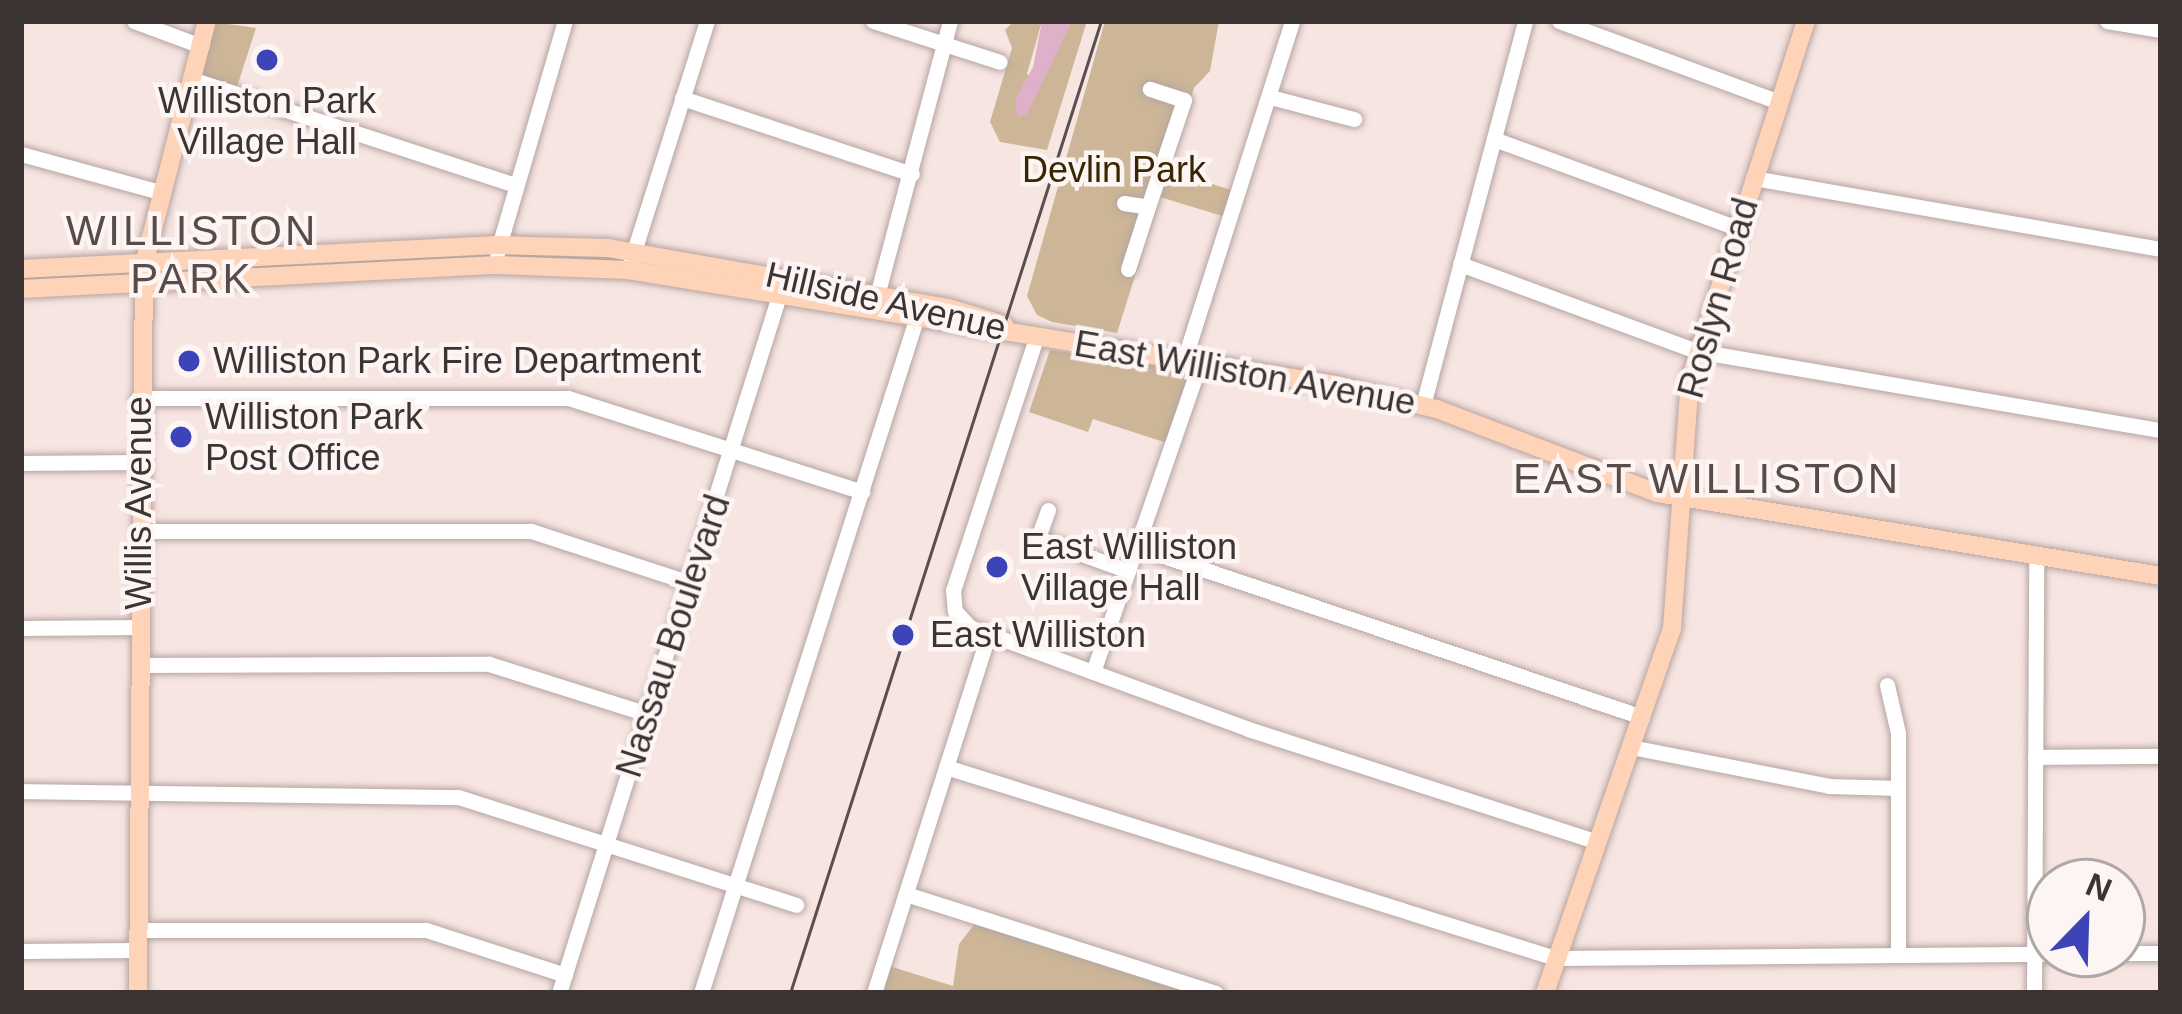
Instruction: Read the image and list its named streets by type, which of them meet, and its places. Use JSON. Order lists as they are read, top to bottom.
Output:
{
  "streets": {
    "main road": [
      "Roslyn Road",
      "Hillside Avenue",
      "East Williston Avenue",
      "Willis Avenue"
    ],
    "street": ["Nassau Boulevard"]
  },
  "crossings": [
    ["Roslyn Road", "East Williston Avenue"],
    ["Hillside Avenue", "East Williston Avenue"],
    ["Hillside Avenue", "Willis Avenue"],
    ["Hillside Avenue", "Nassau Boulevard"]
  ],
  "districts": ["WILLISTON PARK", "EAST WILLISTON"],
  "parks": ["Devlin Park"],
  "places": [
    "Williston Park Village Hall",
    "Williston Park Fire Department",
    "Williston Park Post Office",
    "East Williston Village Hall",
    "East Williston"
  ],
  "north": "top right"
}
